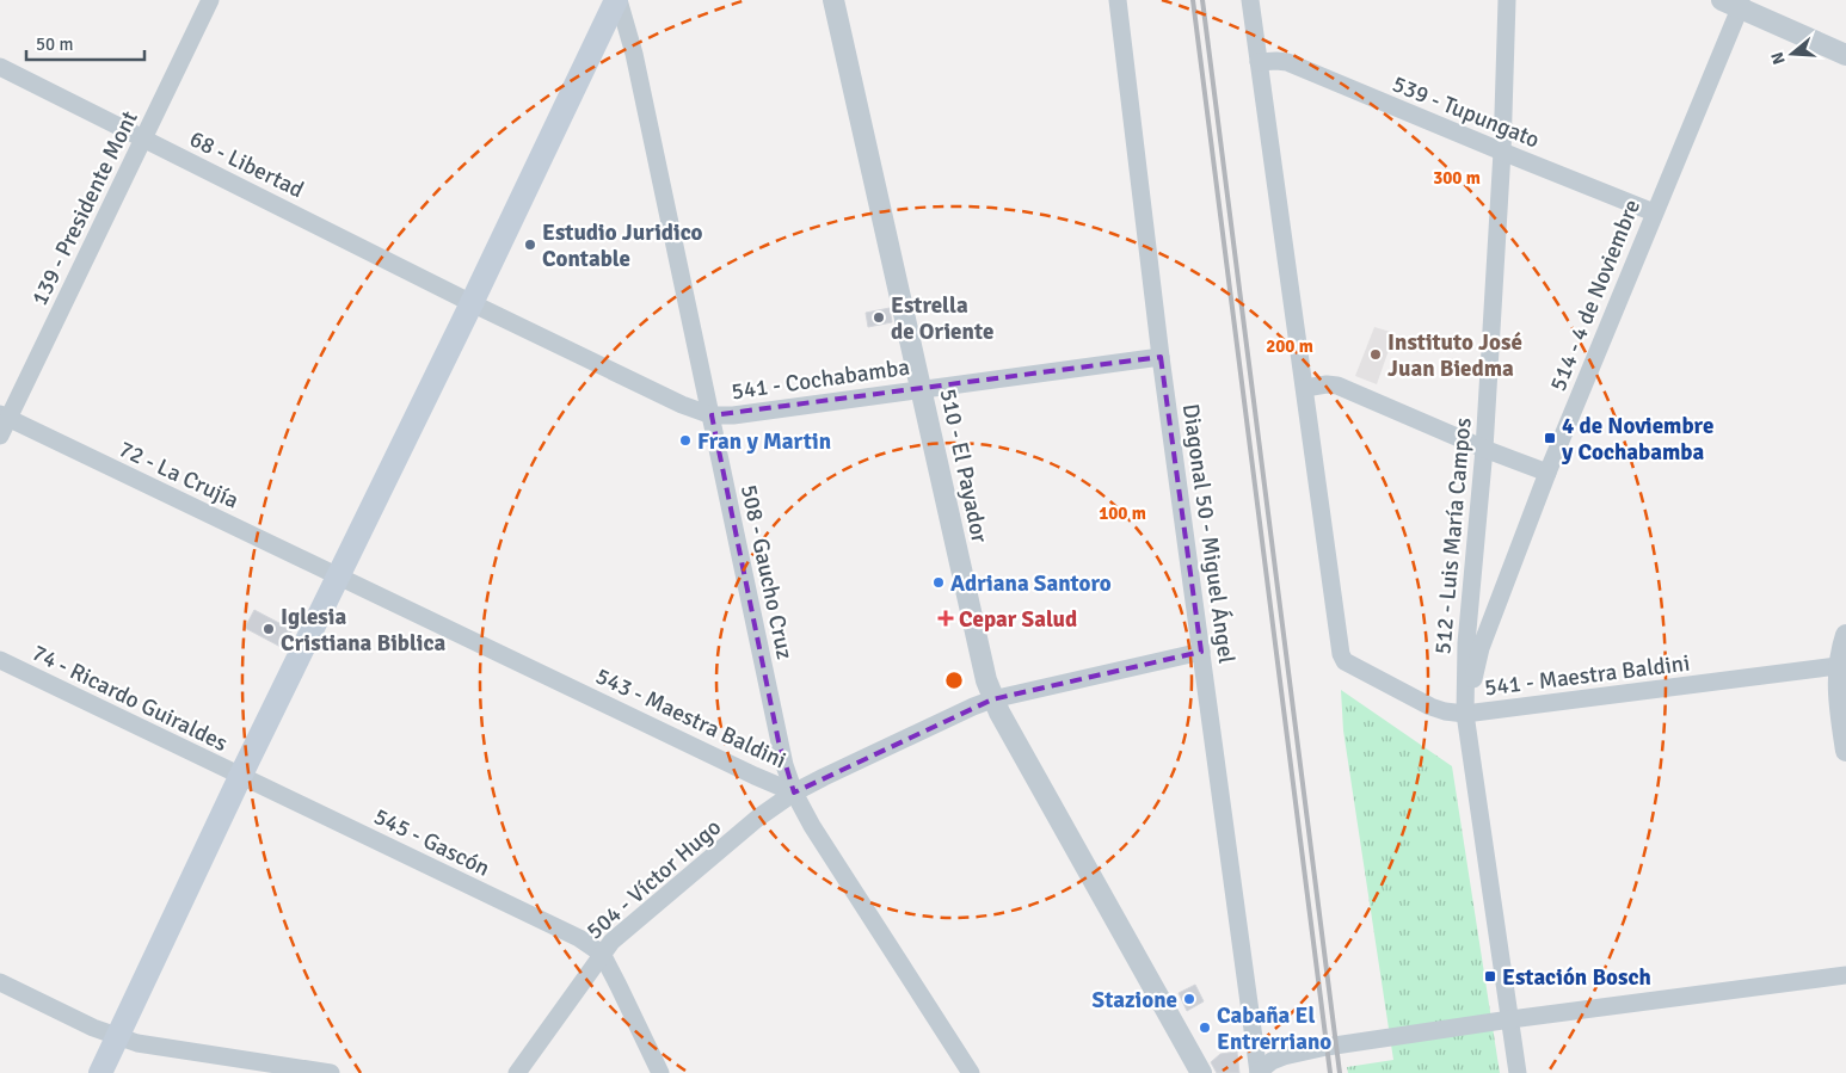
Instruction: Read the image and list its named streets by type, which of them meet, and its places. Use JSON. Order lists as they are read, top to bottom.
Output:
{
  "streets": {
    "street": [
      "539 - Tupungato",
      "68 - Libertad",
      "139 - Presidente Mont",
      "514 - 4 de Noviembre",
      "541 - Cochabamba",
      "510 - El Payador",
      "72 - La Crujía",
      "Diagonal 50 - Miguel Ángel",
      "512 - Luis María Campos",
      "508 - Gaucho Cruz",
      "541 - Maestra Baldini",
      "74 - Ricardo Guiraldes",
      "543 - Maestra Baldini",
      "545 - Gascón",
      "504 - Víctor Hugo"
    ]
  },
  "crossings": [
    ["539 - Tupungato", "514 - 4 de Noviembre"],
    ["539 - Tupungato", "512 - Luis María Campos"],
    ["68 - Libertad", "139 - Presidente Mont"],
    ["68 - Libertad", "541 - Cochabamba"],
    ["139 - Presidente Mont", "72 - La Crujía"],
    ["514 - 4 de Noviembre", "512 - Luis María Campos"],
    ["514 - 4 de Noviembre", "541 - Maestra Baldini"],
    ["541 - Cochabamba", "510 - El Payador"],
    ["541 - Cochabamba", "Diagonal 50 - Miguel Ángel"],
    ["541 - Cochabamba", "508 - Gaucho Cruz"],
    ["510 - El Payador", "543 - Maestra Baldini"],
    ["72 - La Crujía", "543 - Maestra Baldini"],
    ["Diagonal 50 - Miguel Ángel", "543 - Maestra Baldini"],
    ["512 - Luis María Campos", "541 - Maestra Baldini"],
    ["508 - Gaucho Cruz", "543 - Maestra Baldini"],
    ["508 - Gaucho Cruz", "504 - Víctor Hugo"],
    ["74 - Ricardo Guiraldes", "545 - Gascón"],
    ["543 - Maestra Baldini", "504 - Víctor Hugo"],
    ["545 - Gascón", "504 - Víctor Hugo"]
  ],
  "places": {
    "other": [
      "Estudio Juridico Contable",
      "Estrella de Oriente",
      "Instituto José Juan Biedma",
      "Fran y Martin",
      "Adriana Santoro",
      "Iglesia Cristiana Biblica",
      "Stazione",
      "Cabaña El Entrerriano"
    ],
    "transit": ["4 de Noviembre y Cochabamba", "Estación Bosch"],
    "health": ["Cepar Salud"]
  },
  "scale_bar": "50 m",
  "north": "left",
  "rings": ["300 m", "200 m", "100 m"]
}
